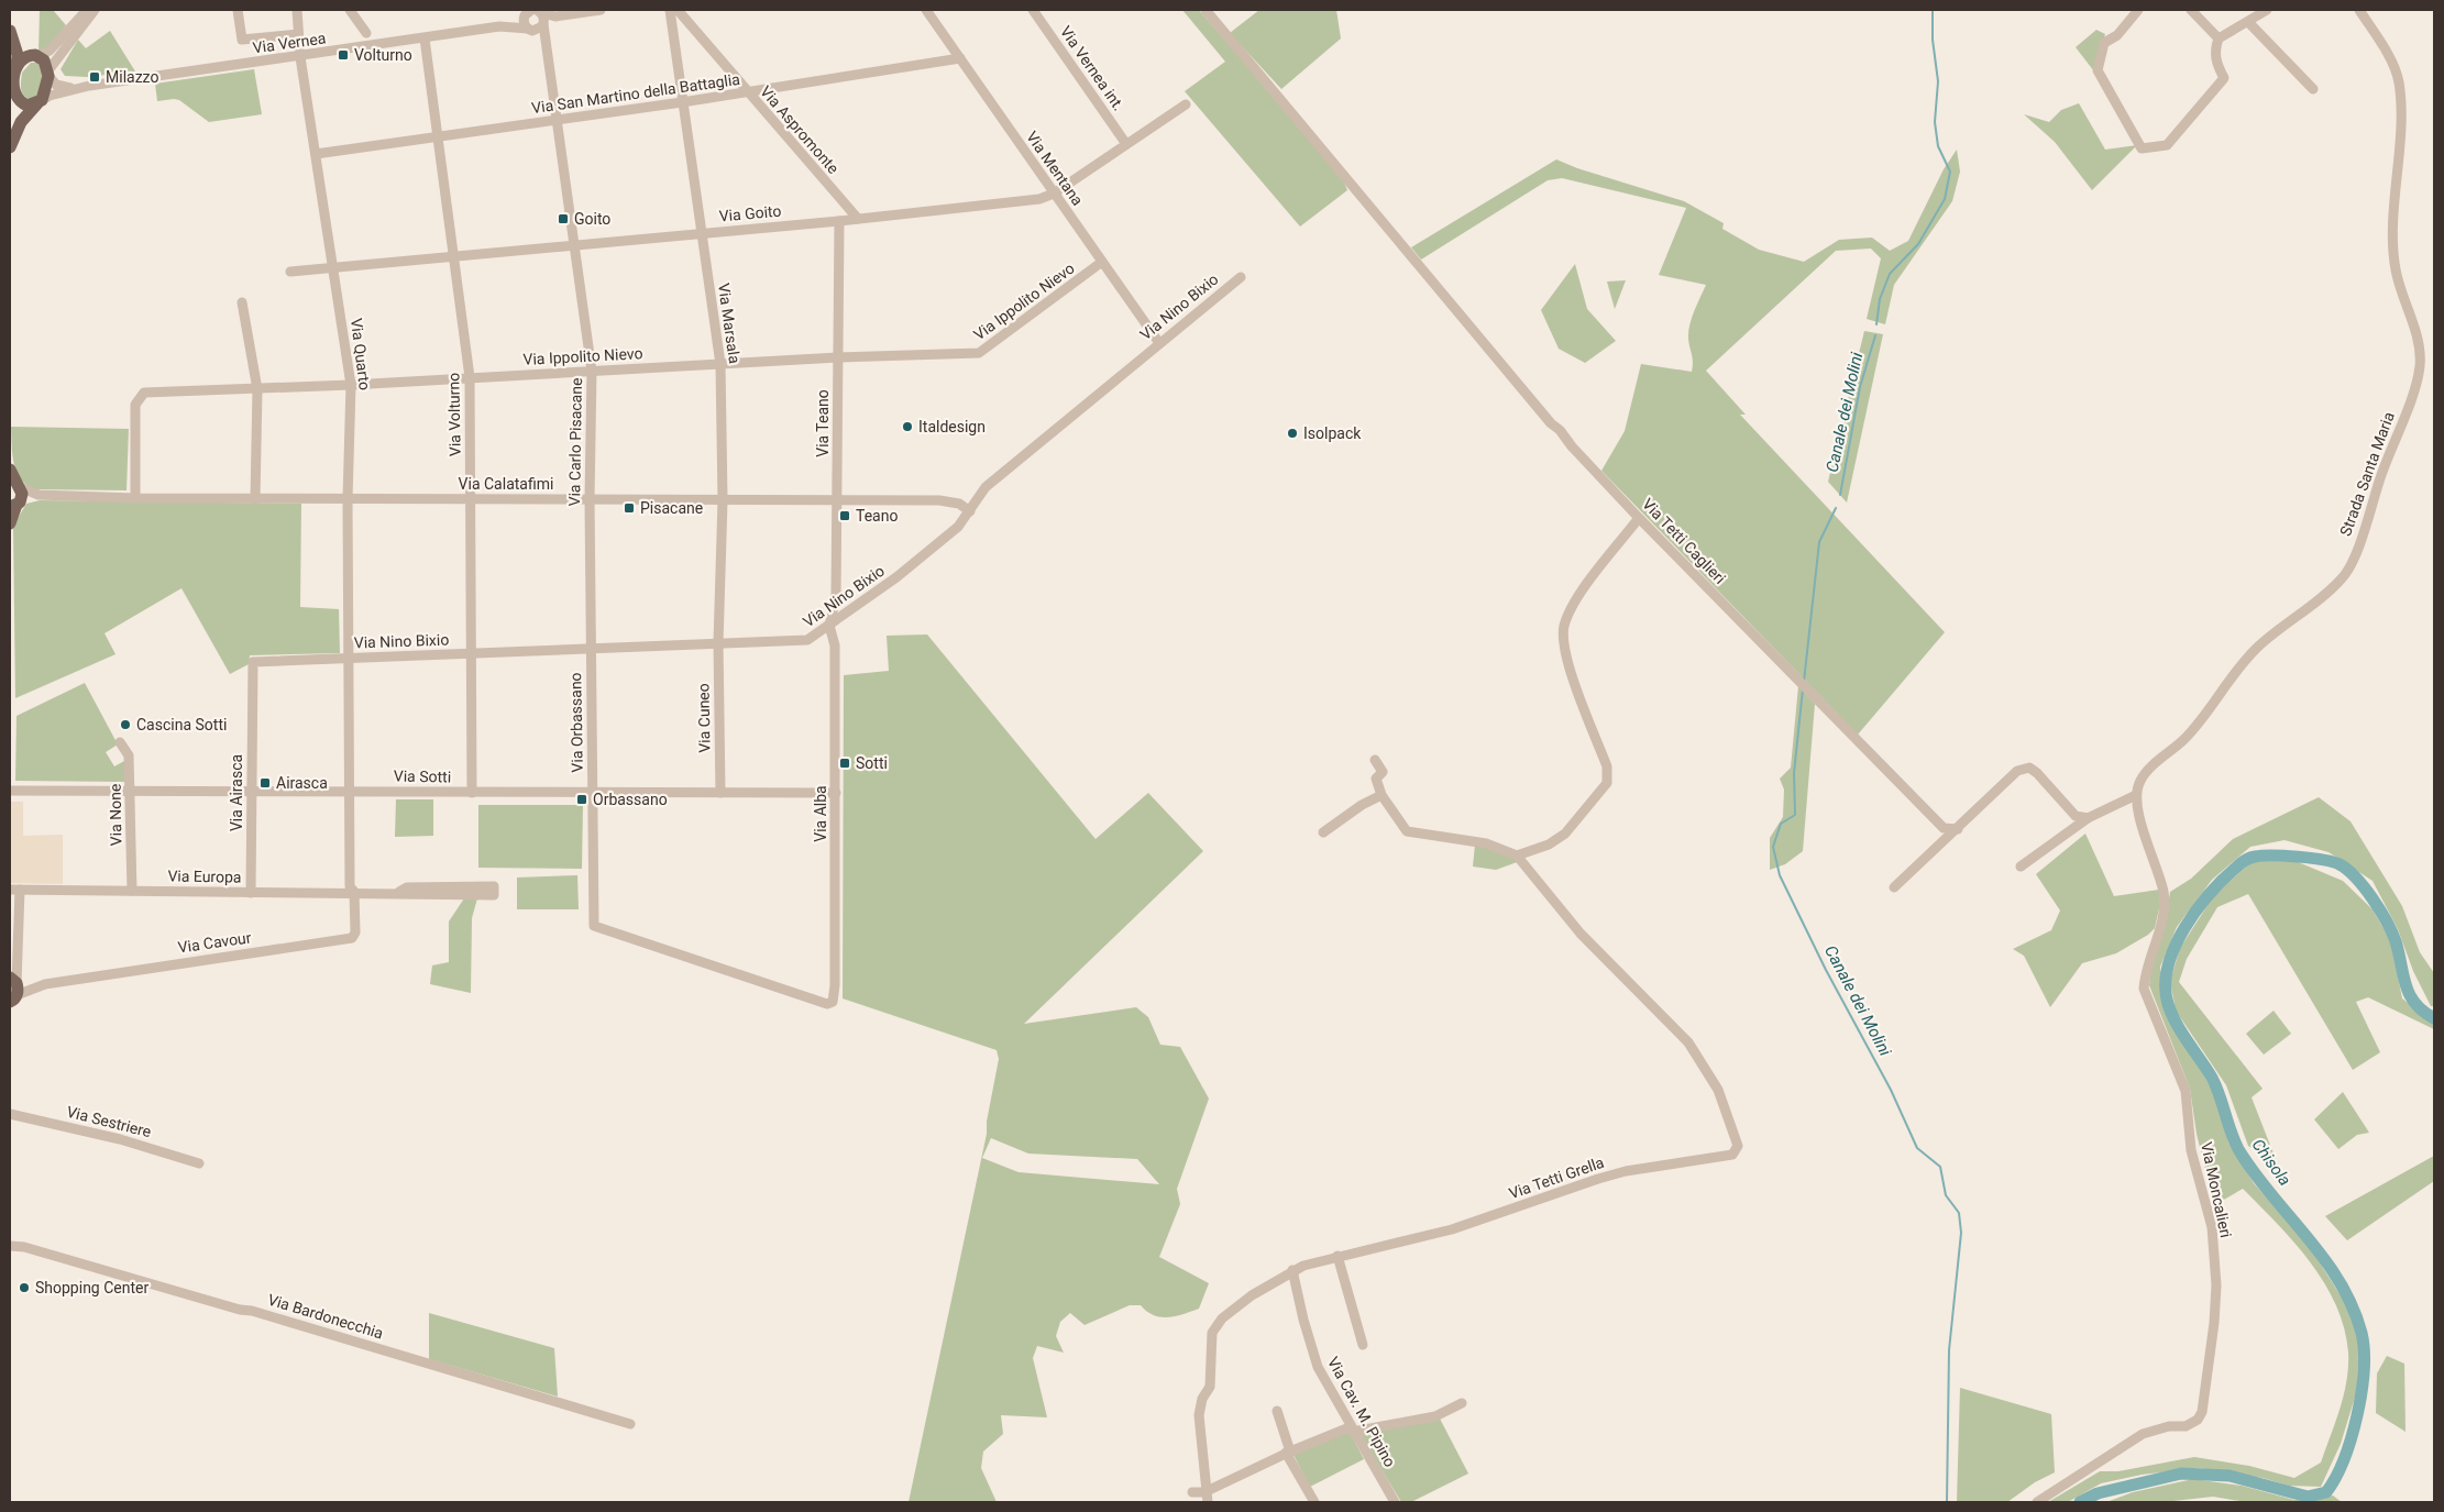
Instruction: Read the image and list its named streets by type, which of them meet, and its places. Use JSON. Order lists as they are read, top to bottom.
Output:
{
  "streets": {
    "street": [
      "Via Vernea",
      "Via Vernea int.",
      "Via San Martino della Battaglia",
      "Via Aspromonte",
      "Via Mentana",
      "Via Goito",
      "Via Ippolito Nievo",
      "Via Nino Bixio",
      "Via Marsala",
      "Via Quarto",
      "Via Volturno",
      "Via Teano",
      "Via Carlo Pisacane",
      "Strada Santa Maria",
      "Via Calatafimi",
      "Via Tetti Caglieri",
      "Via Cuneo",
      "Via Orbassano",
      "Via Sotti",
      "Via Airasca",
      "Via Alba",
      "Via None",
      "Via Europa",
      "Via Cavour",
      "Via Sestriere",
      "Via Tetti Grella",
      "Via Moncalieri",
      "Via Bardonecchia",
      "Via Cav. M. Pipino"
    ]
  },
  "crossings": [
    ["Via Vernea", "Via Quarto"],
    ["Via Vernea", "Via Volturno"],
    ["Via Vernea int.", "Via Goito"],
    ["Via San Martino della Battaglia", "Via Aspromonte"],
    ["Via San Martino della Battaglia", "Via Mentana"],
    ["Via San Martino della Battaglia", "Via Marsala"],
    ["Via San Martino della Battaglia", "Via Quarto"],
    ["Via San Martino della Battaglia", "Via Volturno"],
    ["Via San Martino della Battaglia", "Via Carlo Pisacane"],
    ["Via Aspromonte", "Via Goito"],
    ["Via Mentana", "Via Goito"],
    ["Via Mentana", "Via Ippolito Nievo"],
    ["Via Mentana", "Via Nino Bixio"],
    ["Via Goito", "Via Marsala"],
    ["Via Goito", "Via Quarto"],
    ["Via Goito", "Via Volturno"],
    ["Via Goito", "Via Teano"],
    ["Via Goito", "Via Carlo Pisacane"],
    ["Via Ippolito Nievo", "Via Marsala"],
    ["Via Ippolito Nievo", "Via Quarto"],
    ["Via Ippolito Nievo", "Via Volturno"],
    ["Via Ippolito Nievo", "Via Teano"],
    ["Via Ippolito Nievo", "Via Carlo Pisacane"],
    ["Via Ippolito Nievo", "Via Calatafimi"],
    ["Via Nino Bixio", "Via Marsala"],
    ["Via Nino Bixio", "Via Quarto"],
    ["Via Nino Bixio", "Via Volturno"],
    ["Via Nino Bixio", "Via Teano"],
    ["Via Nino Bixio", "Via Carlo Pisacane"],
    ["Via Nino Bixio", "Via Calatafimi"],
    ["Via Nino Bixio", "Via Cuneo"],
    ["Via Nino Bixio", "Via Orbassano"],
    ["Via Nino Bixio", "Via Airasca"],
    ["Via Nino Bixio", "Via Alba"],
    ["Via Marsala", "Via Calatafimi"],
    ["Via Marsala", "Via Cuneo"],
    ["Via Quarto", "Via Calatafimi"],
    ["Via Quarto", "Via Sotti"],
    ["Via Quarto", "Via Europa"],
    ["Via Quarto", "Via Cavour"],
    ["Via Volturno", "Via Calatafimi"],
    ["Via Volturno", "Via Sotti"],
    ["Via Teano", "Via Calatafimi"],
    ["Via Teano", "Via Alba"],
    ["Via Carlo Pisacane", "Via Calatafimi"],
    ["Via Carlo Pisacane", "Via Orbassano"],
    ["Strada Santa Maria", "Via Moncalieri"],
    ["Via Cuneo", "Via Sotti"],
    ["Via Orbassano", "Via Sotti"],
    ["Via Orbassano", "Via Alba"],
    ["Via Sotti", "Via Airasca"],
    ["Via Sotti", "Via Alba"],
    ["Via Sotti", "Via None"],
    ["Via Airasca", "Via Europa"],
    ["Via None", "Via Europa"],
    ["Via Europa", "Via Cavour"],
    ["Via Tetti Grella", "Via Cav. M. Pipino"]
  ],
  "water": ["Canale dei Molini", "Chisola"],
  "places": {
    "transit": [
      "Volturno",
      "Milazzo",
      "Goito",
      "Pisacane",
      "Teano",
      "Sotti",
      "Airasca",
      "Orbassano"
    ],
    "other": [
      "Italdesign",
      "Isolpack",
      "Cascina Sotti",
      "Shopping Center"
    ]
  }
}
